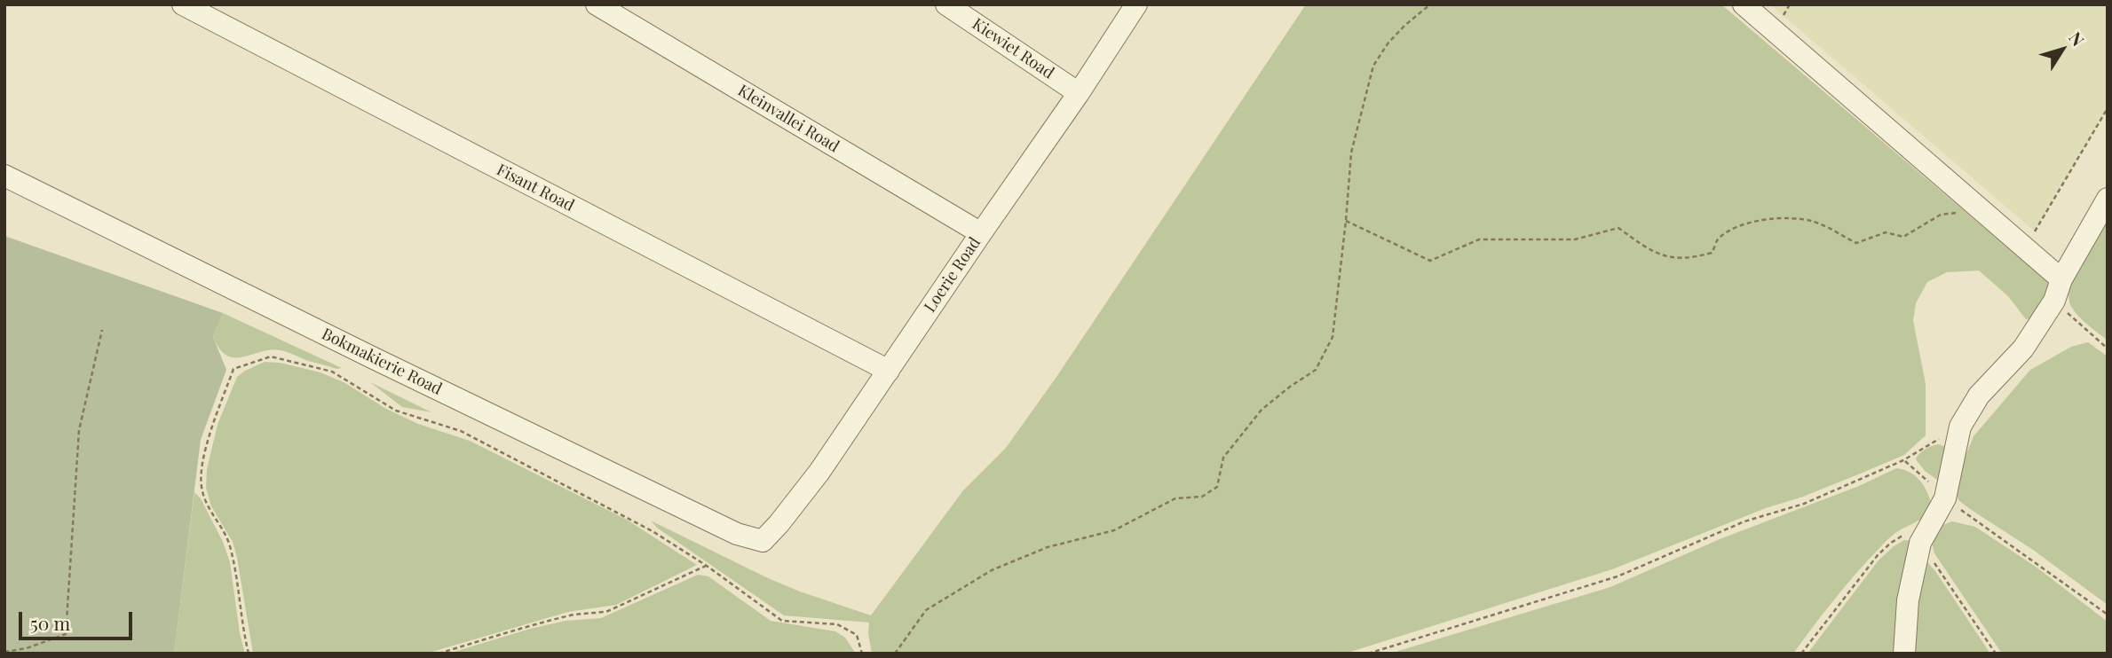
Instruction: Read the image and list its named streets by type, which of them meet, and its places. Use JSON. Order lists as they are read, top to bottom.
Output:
{
  "streets": {
    "street": [
      "Kiewiet Road",
      "Kleinvallei Road",
      "Fisant Road",
      "Loerie Road",
      "Bokmakierie Road"
    ]
  },
  "crossings": [
    ["Kiewiet Road", "Loerie Road"],
    ["Kleinvallei Road", "Loerie Road"],
    ["Fisant Road", "Loerie Road"],
    ["Loerie Road", "Bokmakierie Road"]
  ],
  "scale_bar": "50 m",
  "north": "top right"
}
